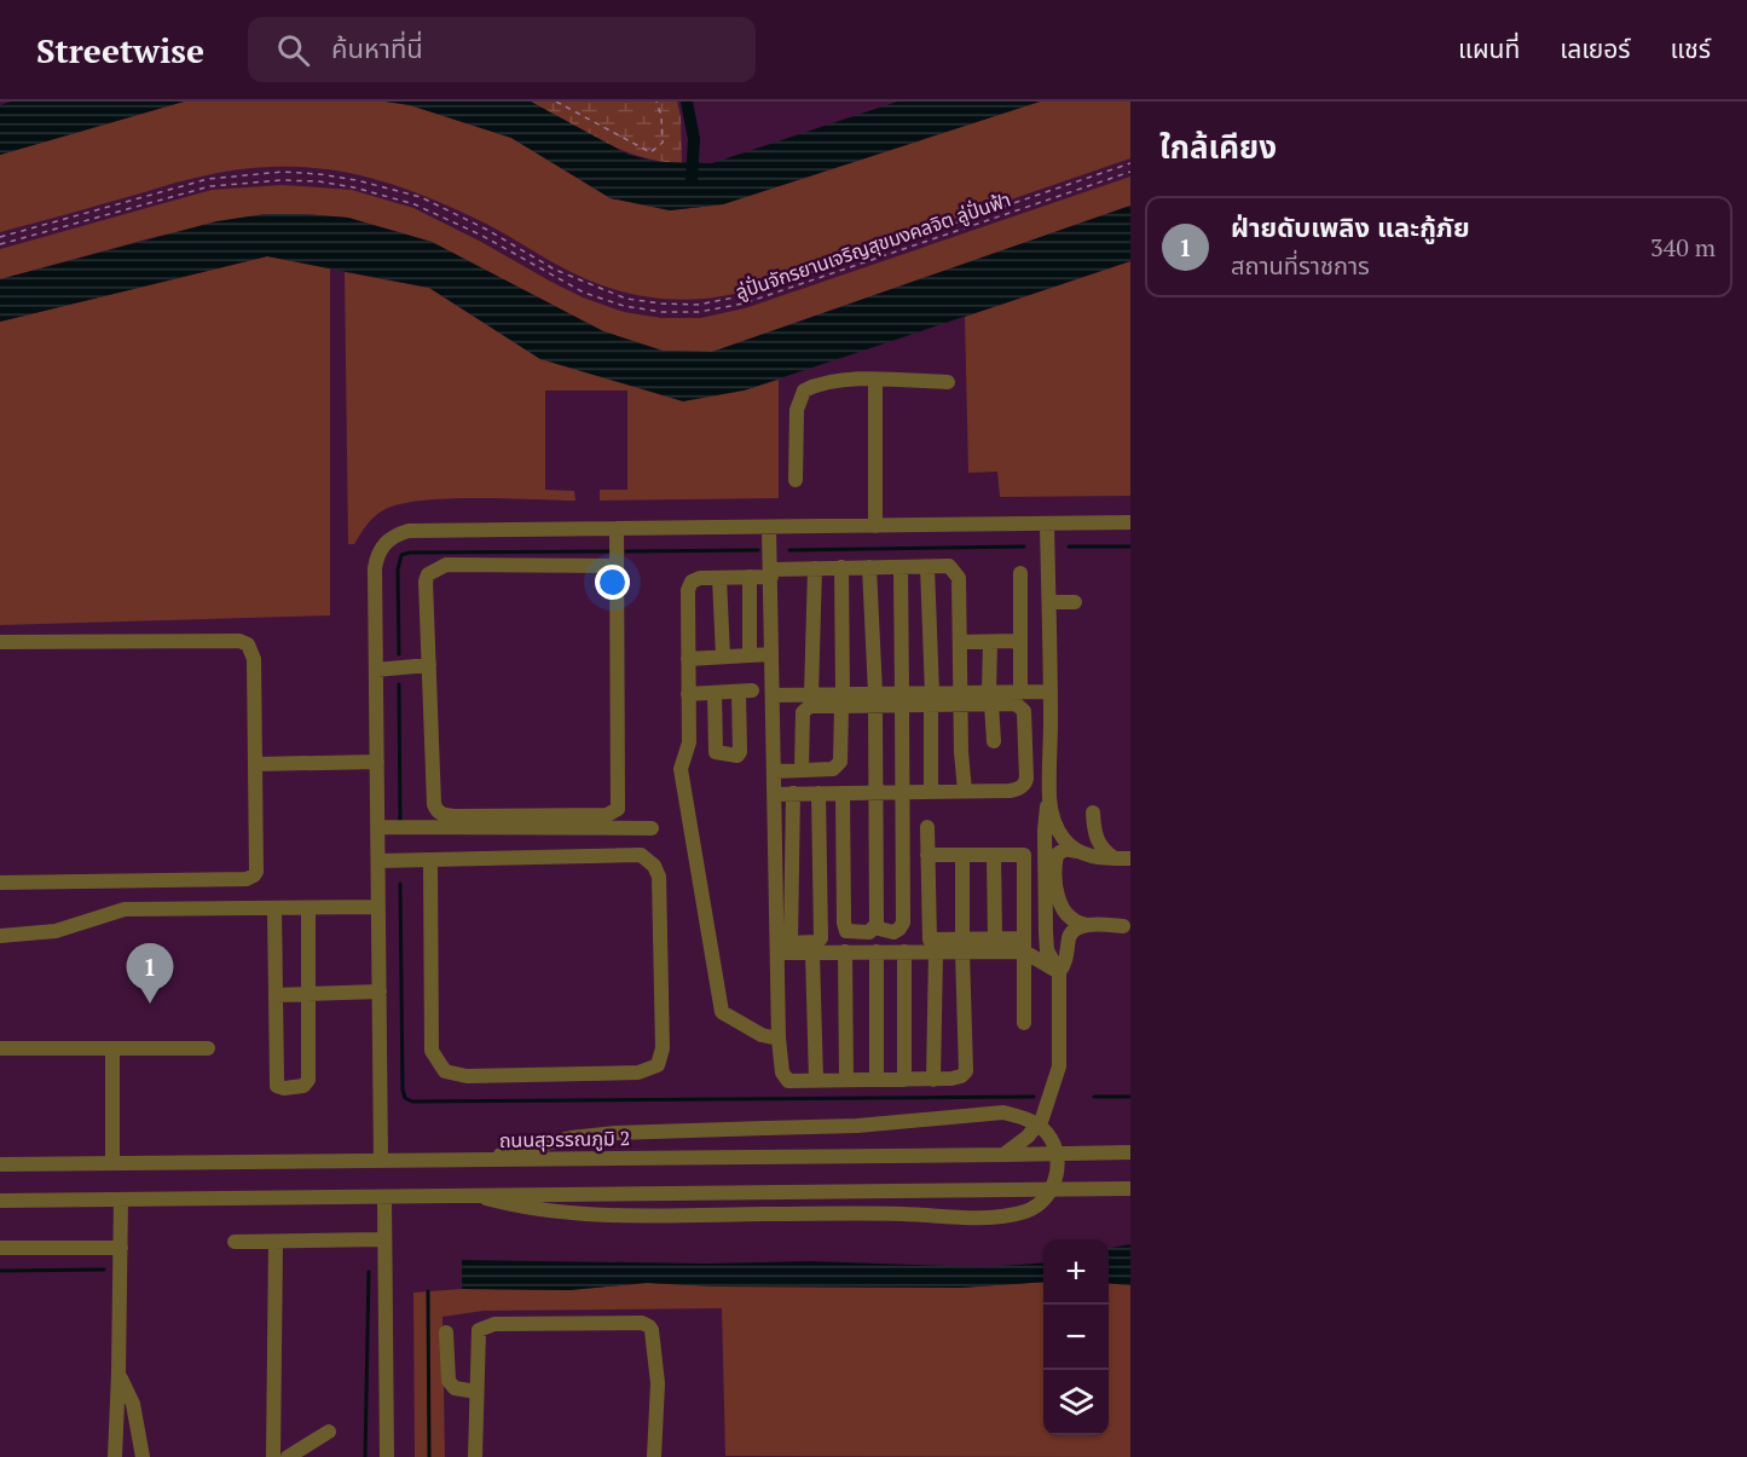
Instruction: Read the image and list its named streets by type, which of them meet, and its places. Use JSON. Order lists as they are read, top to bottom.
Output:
{
  "streets": {
    "street": ["ถนนสุวรรณภูมิ 2"],
    "path": ["ลู่ปั่นจักรยานเจริญสุขมงคลจิต ลู่ปั่นฟ้า"]
  },
  "page": {
    "header": "Streetwise",
    "search": "ค้นหาที่นี่",
    "nav": ["แผนที่", "เลเยอร์", "แชร์"],
    "heading": "ใกล้เคียง",
    "list": [
      {
        "mark": "1",
        "name": "ฝ่ายดับเพลิง และกู้ภัย",
        "note": "สถานที่ราชการ",
        "value": "340 m"
      }
    ],
    "pins": "1",
    "map_buttons": ["+", "−"]
  }
}
